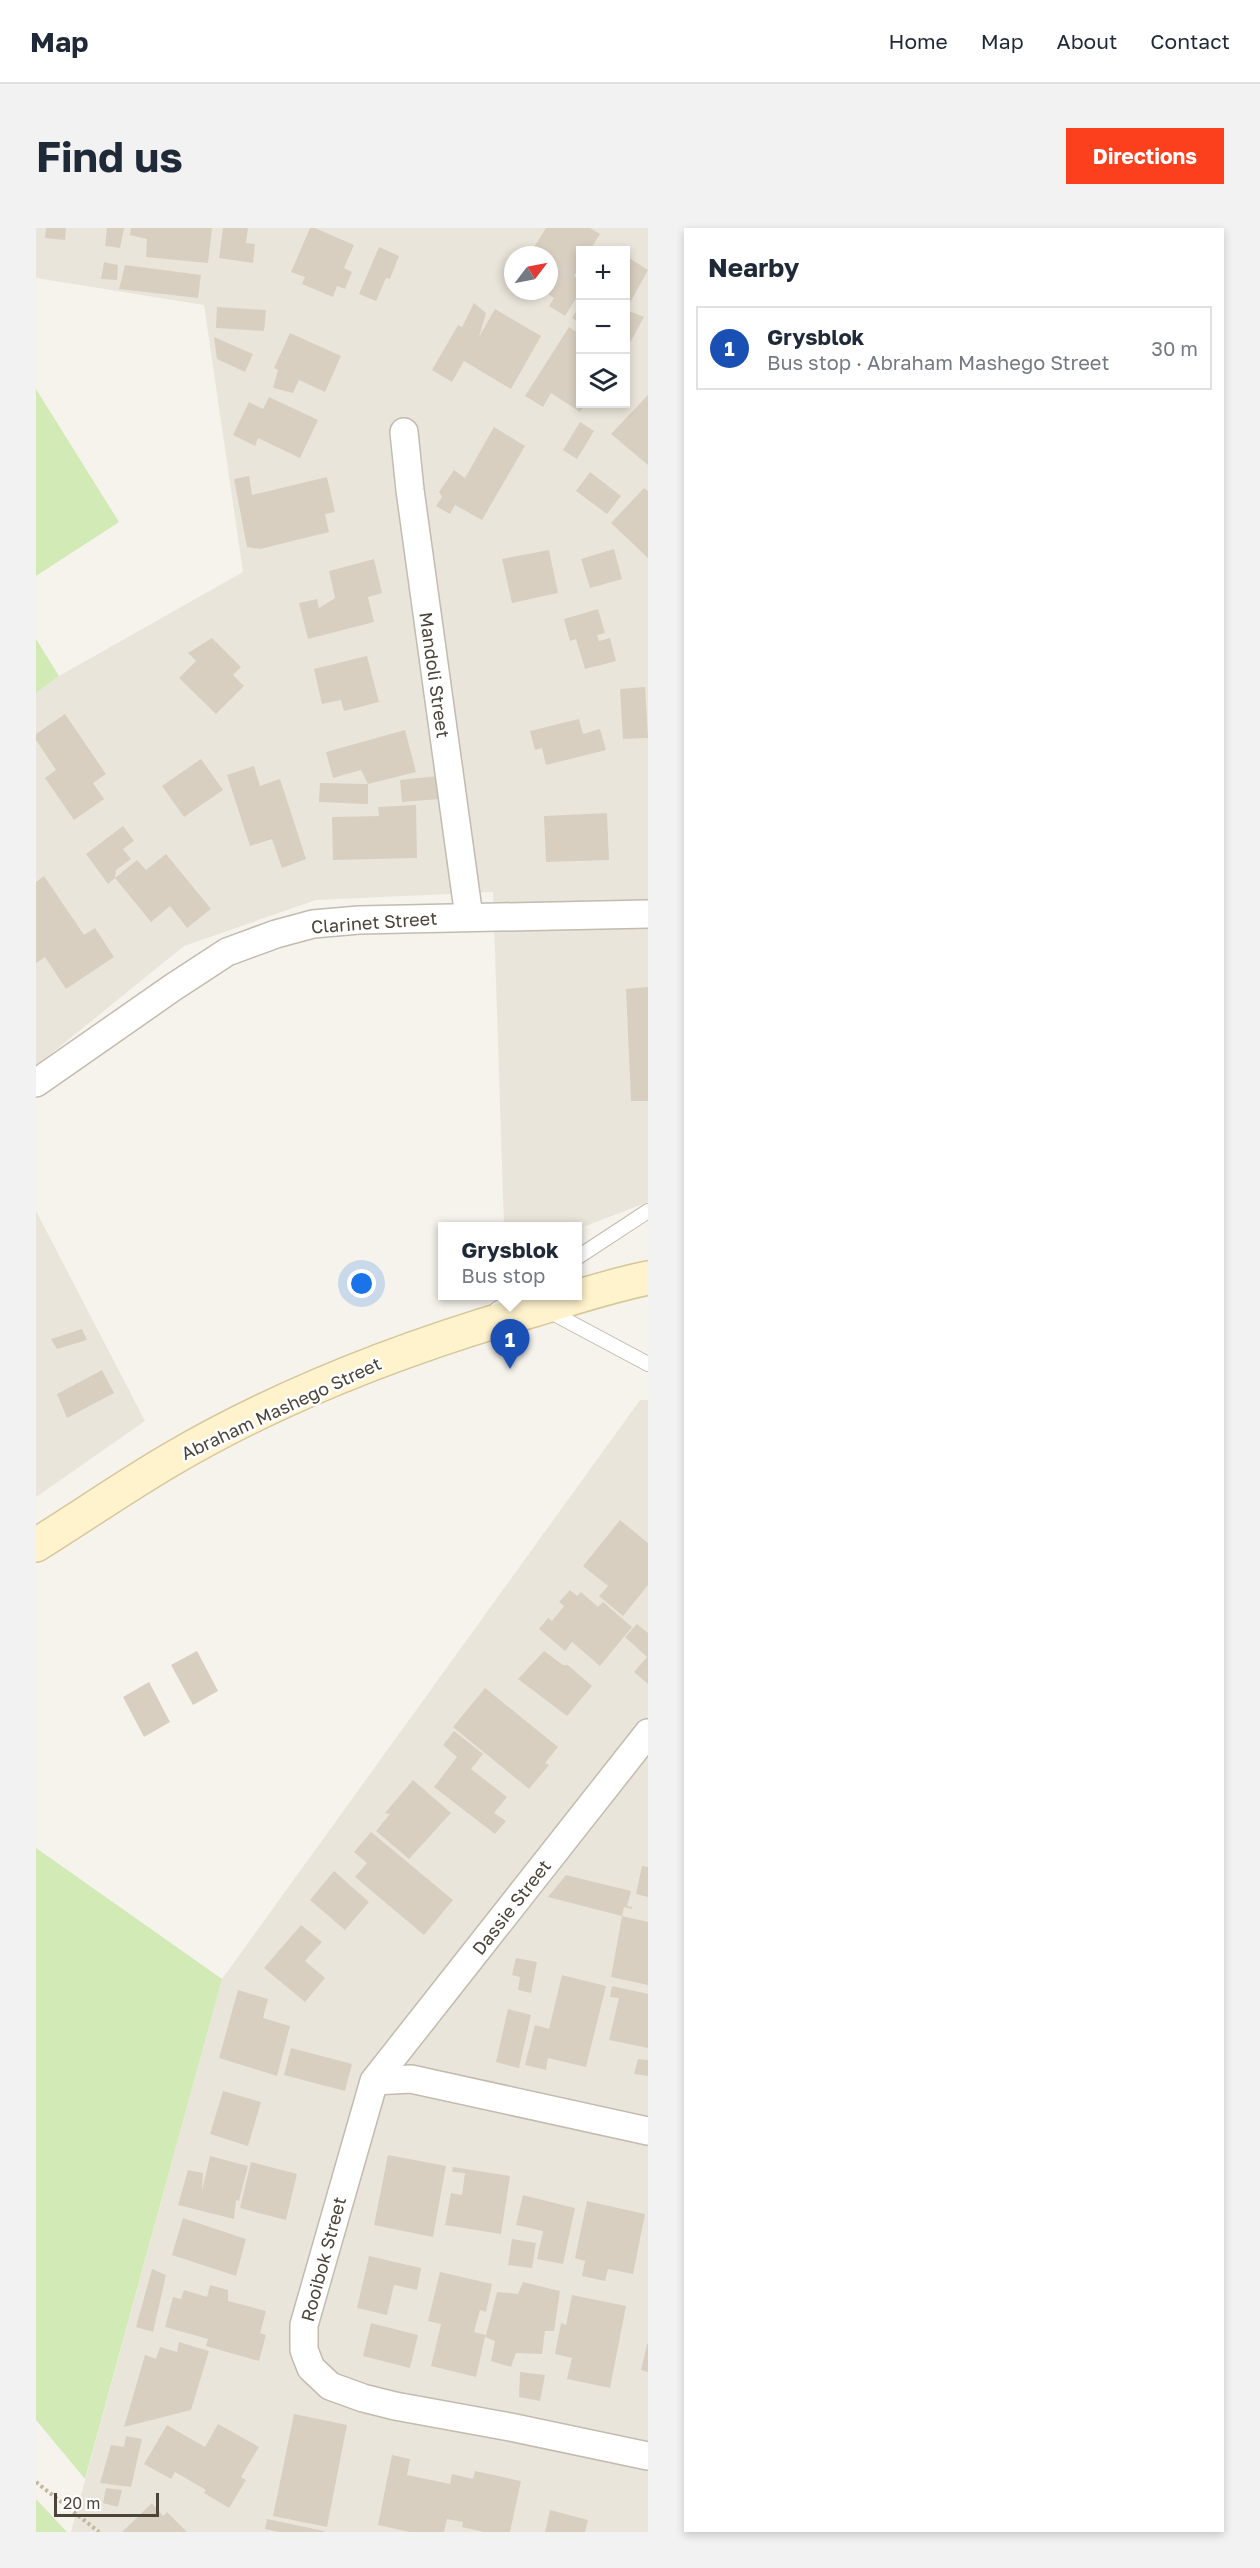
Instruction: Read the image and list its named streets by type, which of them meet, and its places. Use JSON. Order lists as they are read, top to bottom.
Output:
{
  "streets": {
    "main road": ["Abraham Mashego Street"],
    "street": [
      "Mandoli Street",
      "Clarinet Street",
      "Dassie Street",
      "Rooibok Street"
    ]
  },
  "crossings": [
    ["Mandoli Street", "Clarinet Street"],
    ["Dassie Street", "Rooibok Street"]
  ],
  "scale_bar": "20 m",
  "north": "top right",
  "page": {
    "header": "Map",
    "nav": [
      "Home",
      "Map",
      "About",
      "Contact"
    ],
    "buttons": "Directions",
    "title": "Find us",
    "heading": "Nearby",
    "map_buttons": ["+", "−"],
    "list": [
      {
        "mark": "1",
        "name": "Grysblok",
        "note": "Bus stop · Abraham Mashego Street",
        "value": "30 m"
      }
    ],
    "popup": ["Grysblok", "Bus stop"],
    "pins": "1",
    "scale": "20 m"
  }
}
